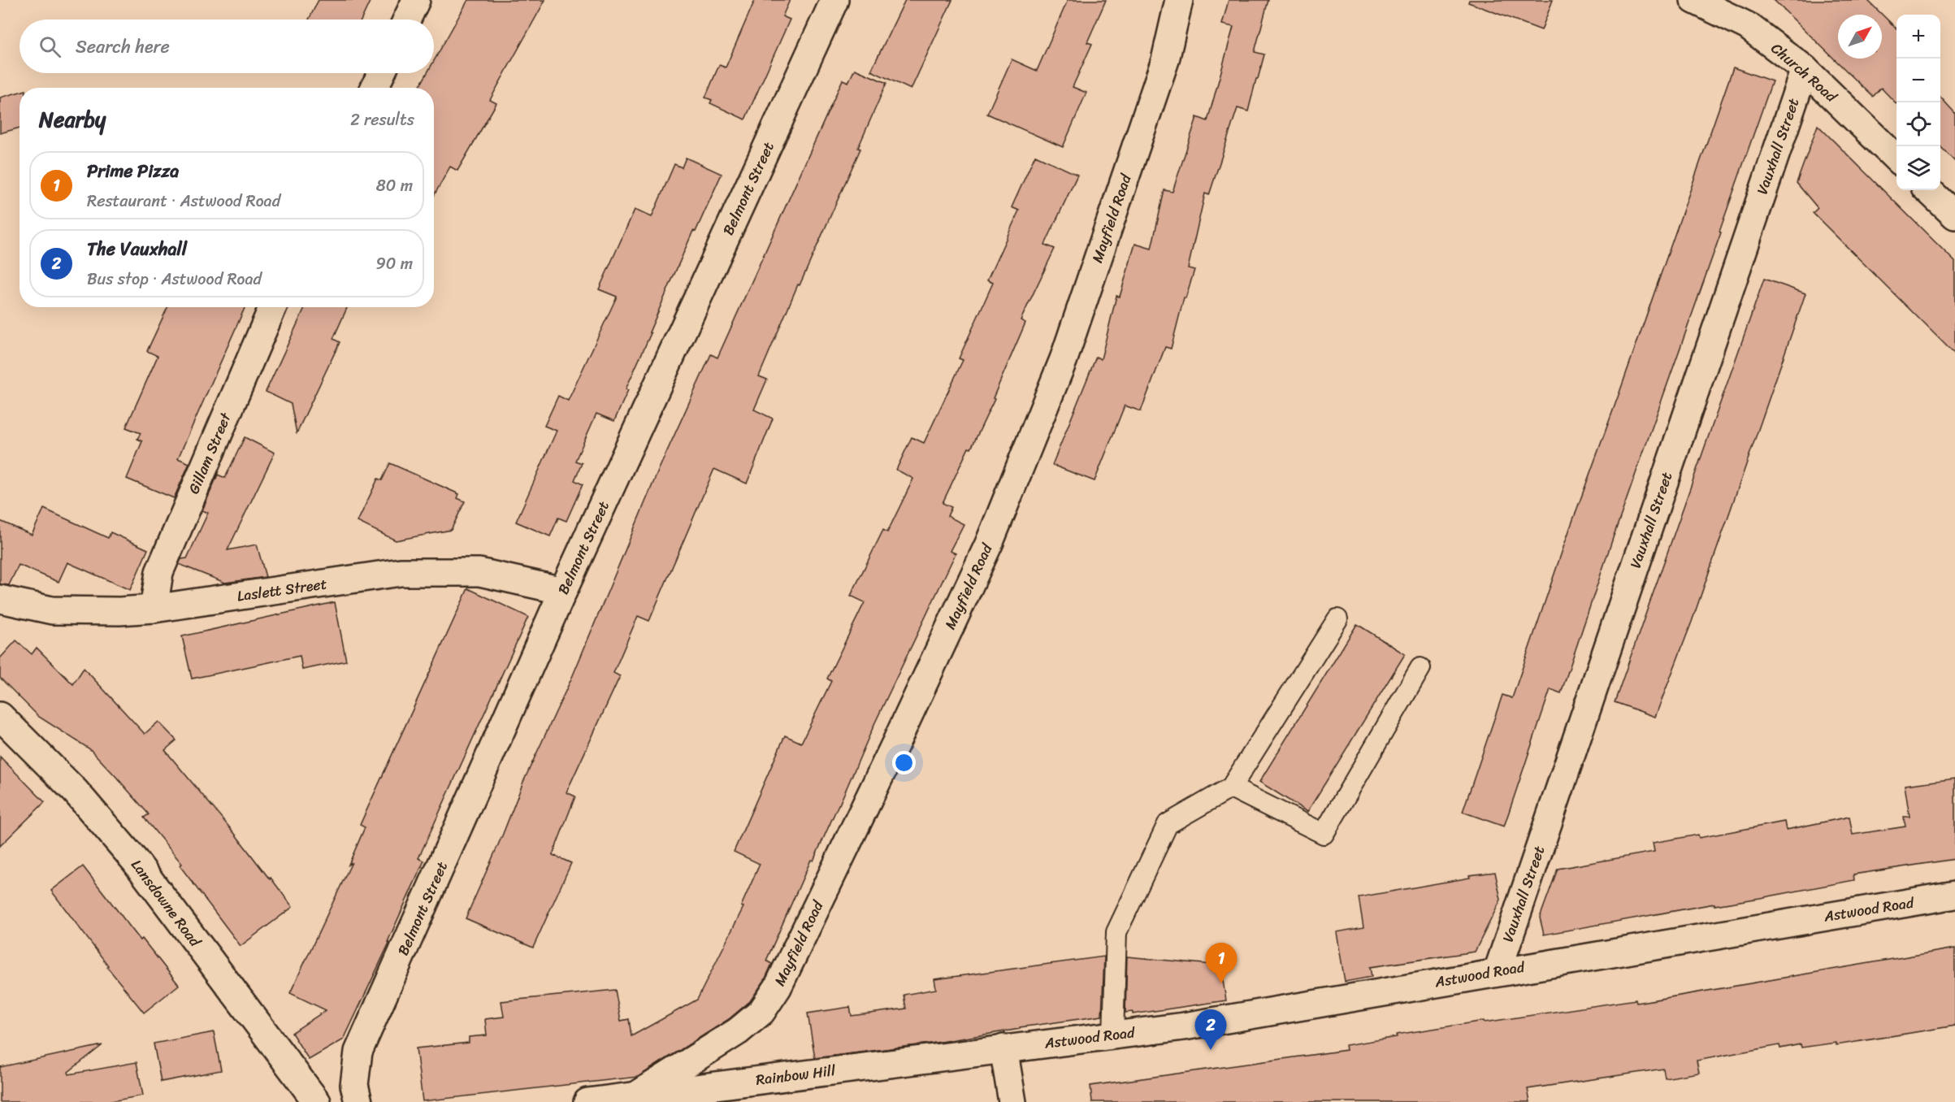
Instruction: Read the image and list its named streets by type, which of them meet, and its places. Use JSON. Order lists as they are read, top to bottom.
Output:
{
  "streets": {
    "street": [
      "Church Road",
      "Vauxhall Street",
      "Belmont Street",
      "Mayfield Road",
      "Gillam Street",
      "Laslett Street",
      "Lansdowne Road",
      "Astwood Road",
      "Rainbow Hill"
    ]
  },
  "crossings": [
    ["Church Road", "Vauxhall Street"],
    ["Vauxhall Street", "Astwood Road"],
    ["Belmont Street", "Laslett Street"],
    ["Mayfield Road", "Rainbow Hill"],
    ["Gillam Street", "Laslett Street"],
    ["Astwood Road", "Rainbow Hill"]
  ],
  "north": "top right",
  "page": {
    "map_buttons": ["+", "−"],
    "search": "Search here",
    "heading": ["Nearby", "2 results"],
    "list": [
      {
        "mark": "1",
        "name": "Prime Pizza",
        "note": "Restaurant · Astwood Road",
        "value": "80 m"
      },
      {
        "mark": "2",
        "name": "The Vauxhall",
        "note": "Bus stop · Astwood Road",
        "value": "90 m"
      }
    ],
    "pins": ["1", "2"]
  }
}
